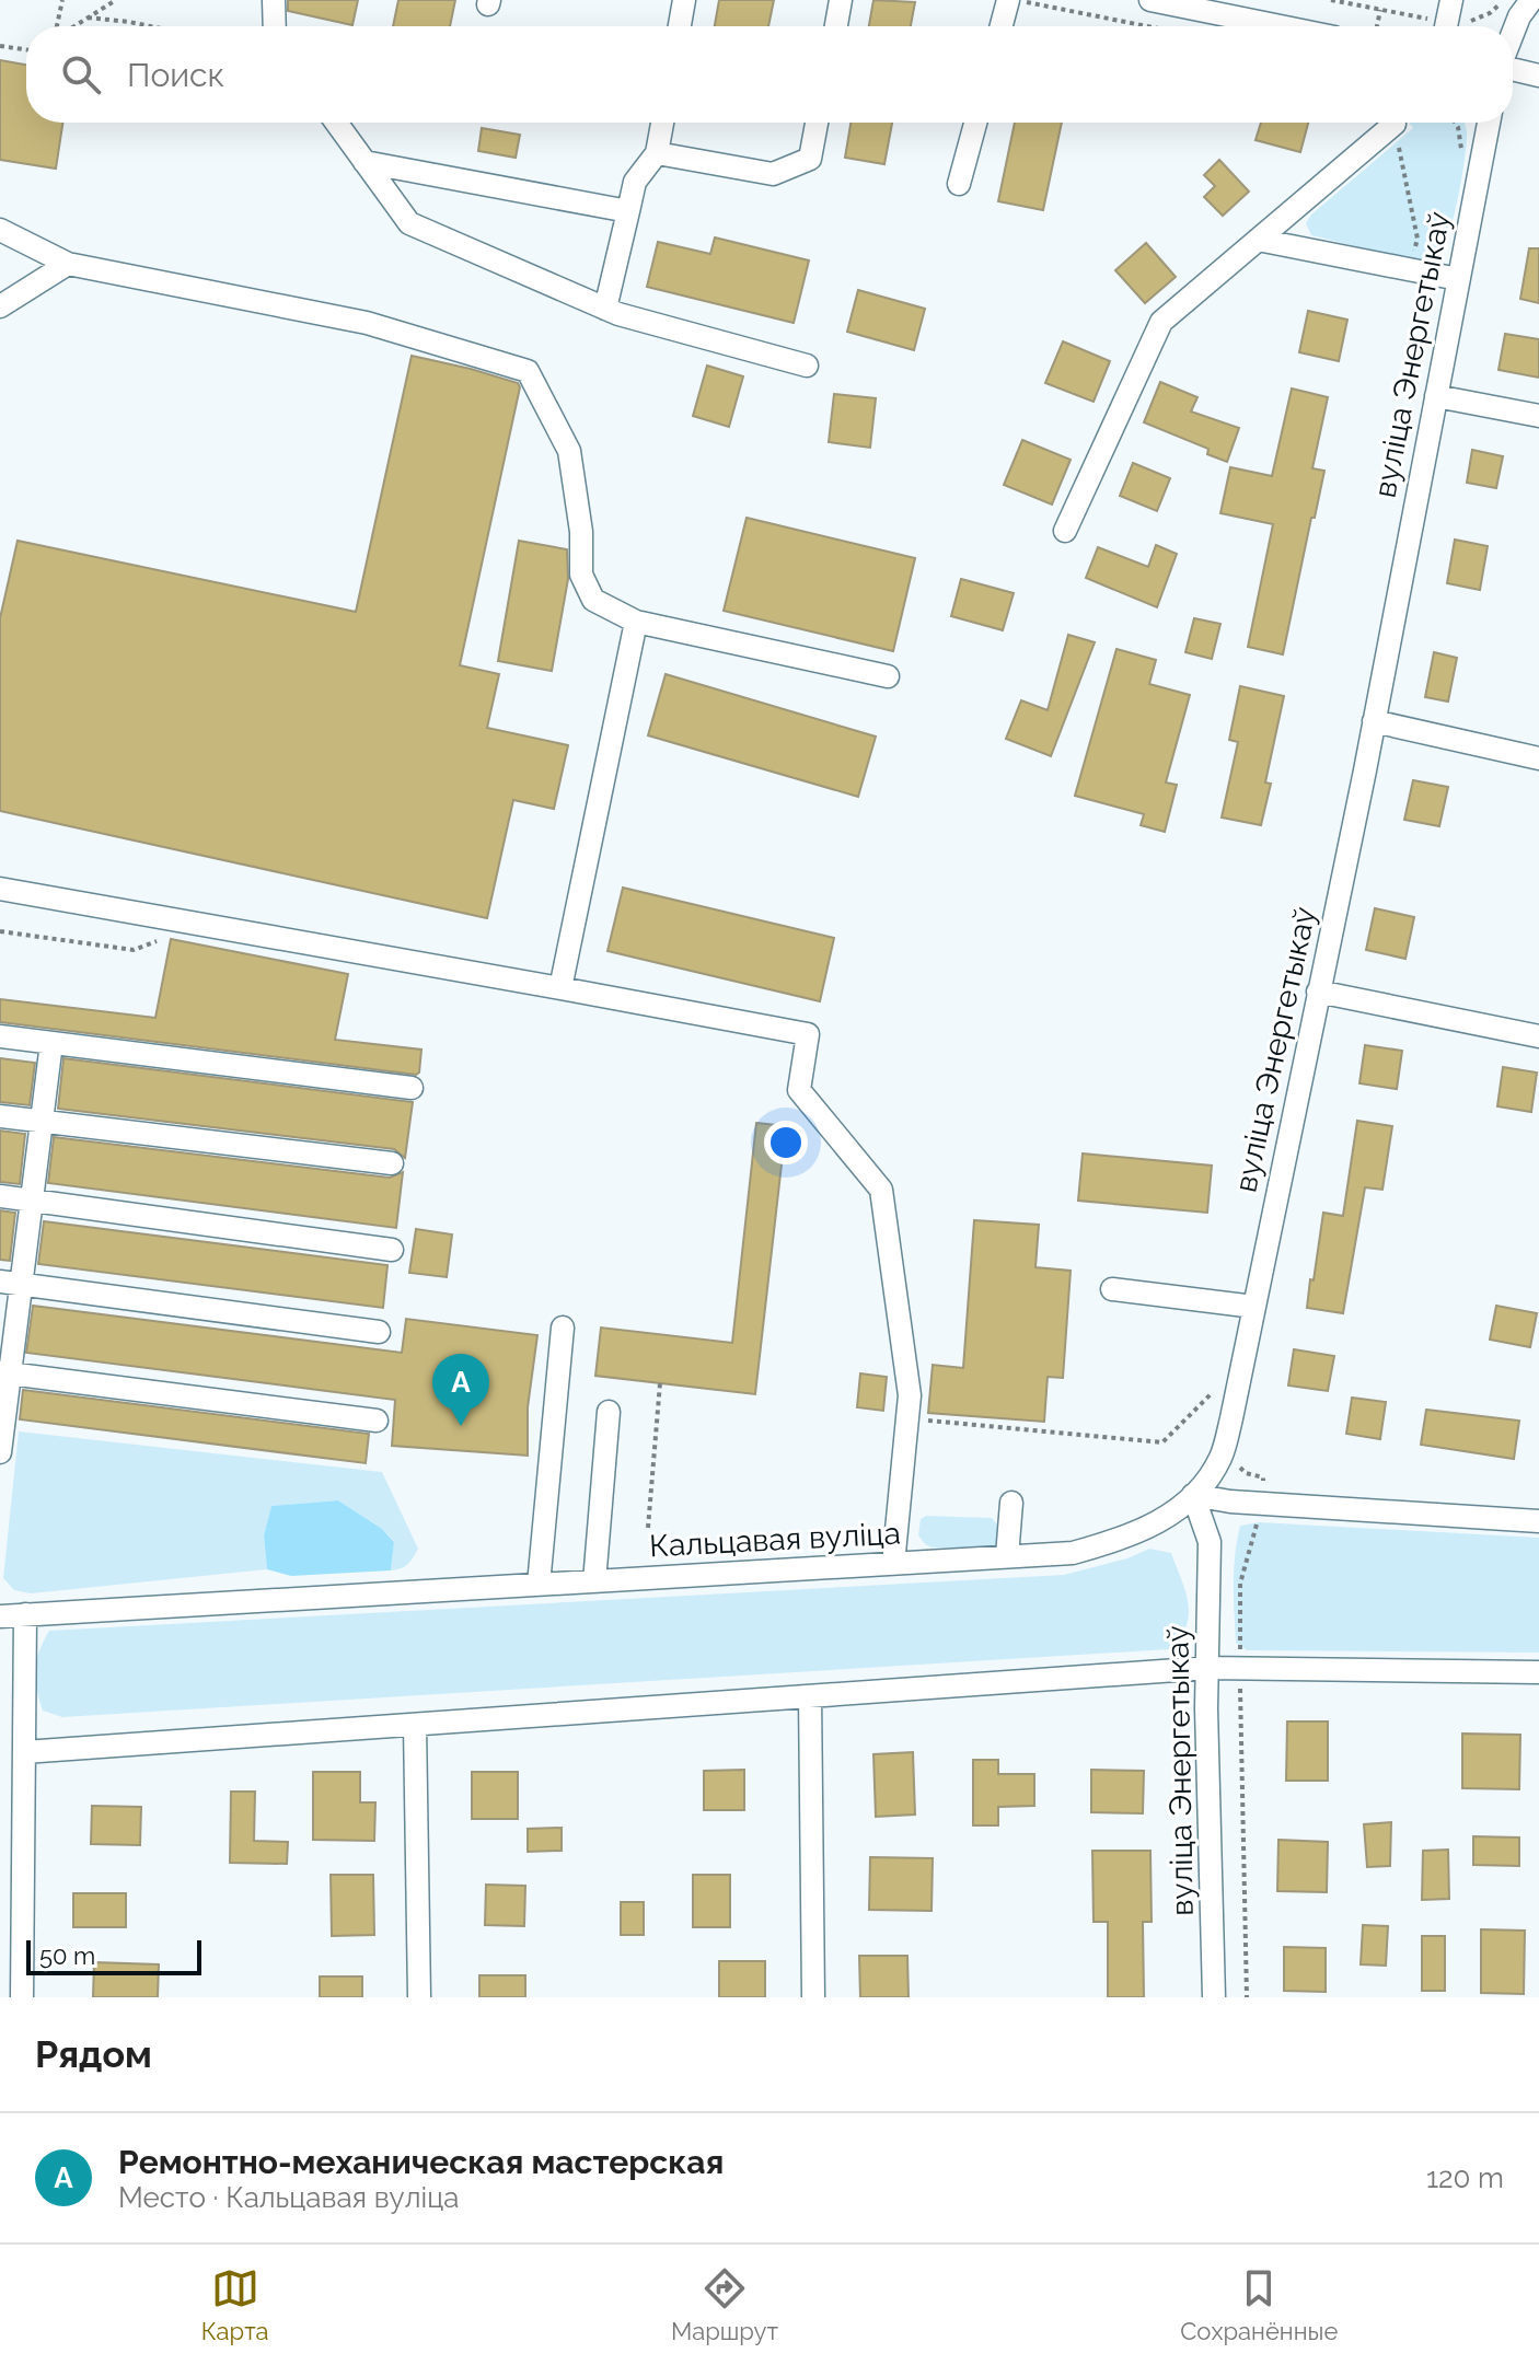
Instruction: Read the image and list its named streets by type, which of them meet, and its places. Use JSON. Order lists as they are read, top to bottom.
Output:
{
  "streets": {
    "street": ["вуліца Энергетыкаў", "Кальцавая вуліца"]
  },
  "crossings": [
    ["вуліца Энергетыкаў", "Кальцавая вуліца"]
  ],
  "scale_bar": "50 m",
  "page": {
    "search": "Поиск",
    "pins": "A",
    "scale": "50 m",
    "heading": "Рядом",
    "list": [
      {
        "mark": "A",
        "name": "Ремонтно-механическая мастерская",
        "note": "Место · Кальцавая вуліца",
        "value": "120 m"
      }
    ],
    "nav": ["Карта", "Маршрут", "Сохранённые"]
  }
}
